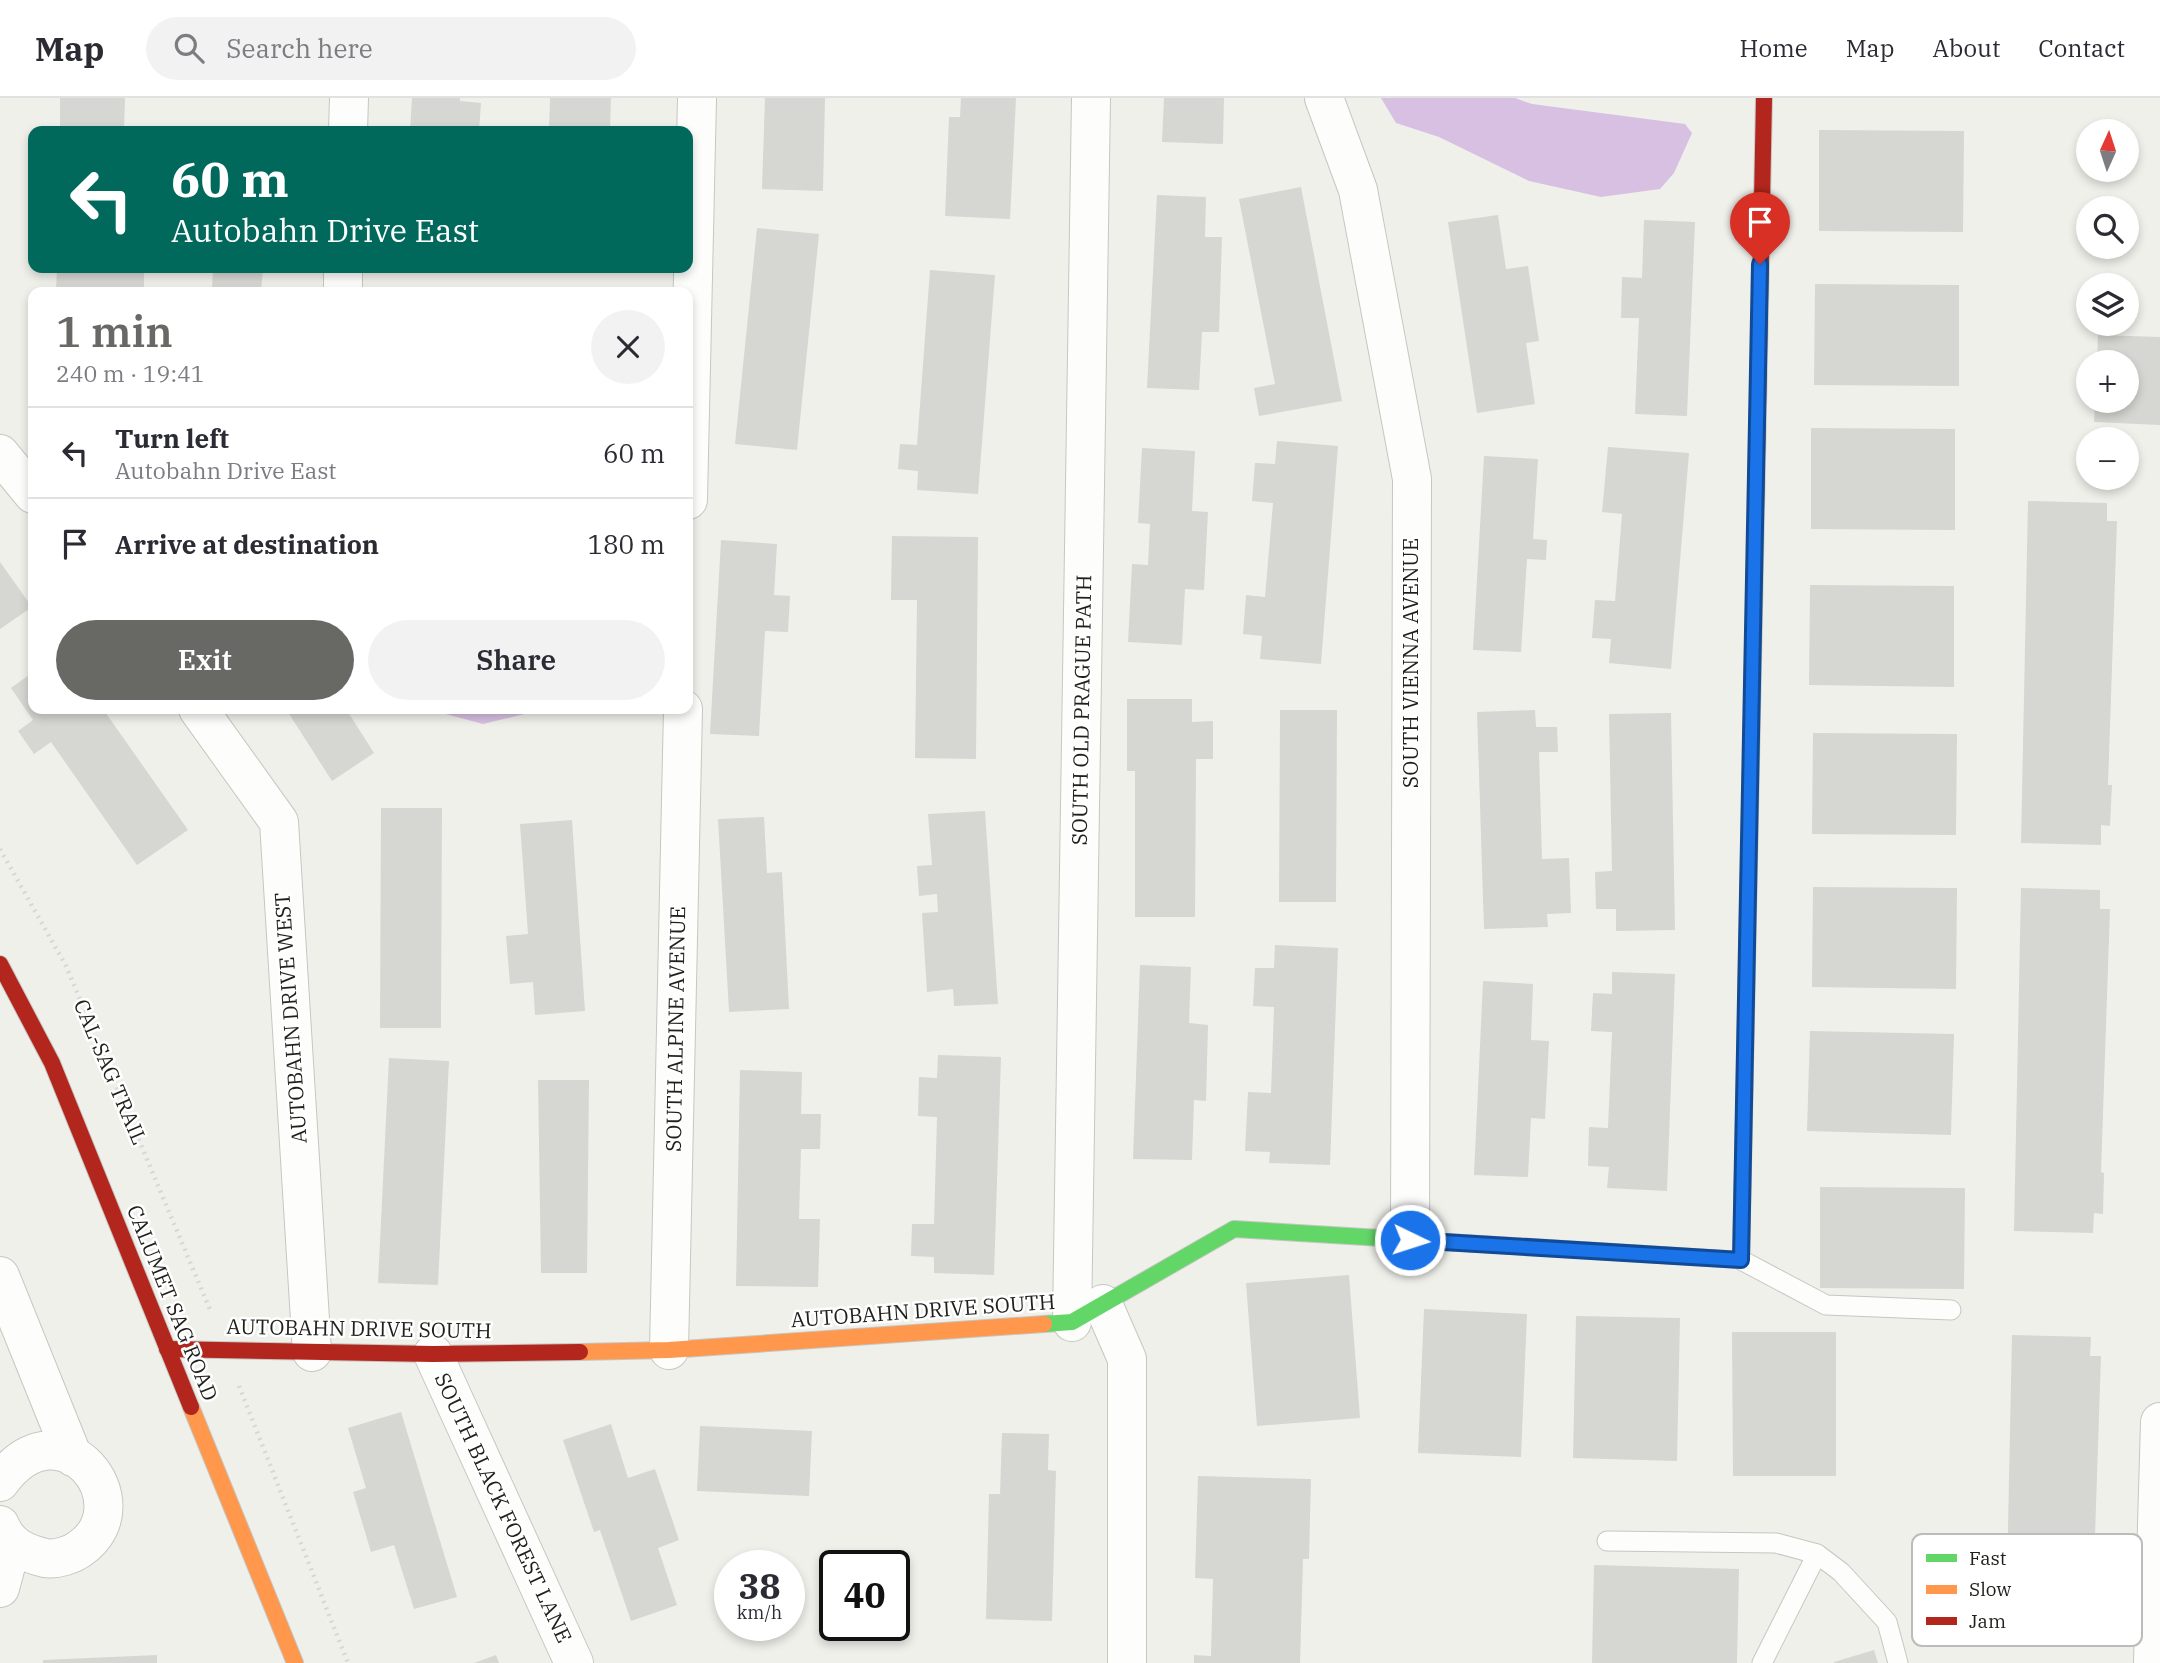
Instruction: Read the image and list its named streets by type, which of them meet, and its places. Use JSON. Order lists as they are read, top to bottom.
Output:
{
  "streets": {
    "street": [
      "SOUTH VIENNA AVENUE",
      "SOUTH OLD PRAGUE PATH",
      "AUTOBAHN DRIVE WEST",
      "SOUTH ALPINE AVENUE",
      "CALUMET SAG ROAD",
      "AUTOBAHN DRIVE SOUTH",
      "SOUTH BLACK FOREST LANE"
    ],
    "path": ["CAL-SAG TRAIL"]
  },
  "crossings": [
    ["SOUTH VIENNA AVENUE", "AUTOBAHN DRIVE SOUTH"],
    ["SOUTH OLD PRAGUE PATH", "AUTOBAHN DRIVE SOUTH"],
    ["AUTOBAHN DRIVE WEST", "AUTOBAHN DRIVE SOUTH"],
    ["SOUTH ALPINE AVENUE", "AUTOBAHN DRIVE SOUTH"],
    ["CALUMET SAG ROAD", "AUTOBAHN DRIVE SOUTH"],
    ["AUTOBAHN DRIVE SOUTH", "SOUTH BLACK FOREST LANE"]
  ],
  "legend": ["Fast", "Slow", "Jam"],
  "north": "top",
  "page": {
    "header": "Map",
    "search": "Search here",
    "nav": [
      "Home",
      "Map",
      "About",
      "Contact"
    ],
    "map_buttons": ["+", "−"],
    "turn": ["60 m", "Autobahn Drive East"],
    "heading": ["1 min", "240 m · 19:41"],
    "list": [
      {
        "name": "Turn left",
        "note": "Autobahn Drive East",
        "value": "60 m"
      },
      {
        "name": "Arrive at destination",
        "value": "180 m"
      }
    ],
    "buttons": ["Exit", "Share"],
    "speed": "38 km/h",
    "limit": "40"
  }
}
